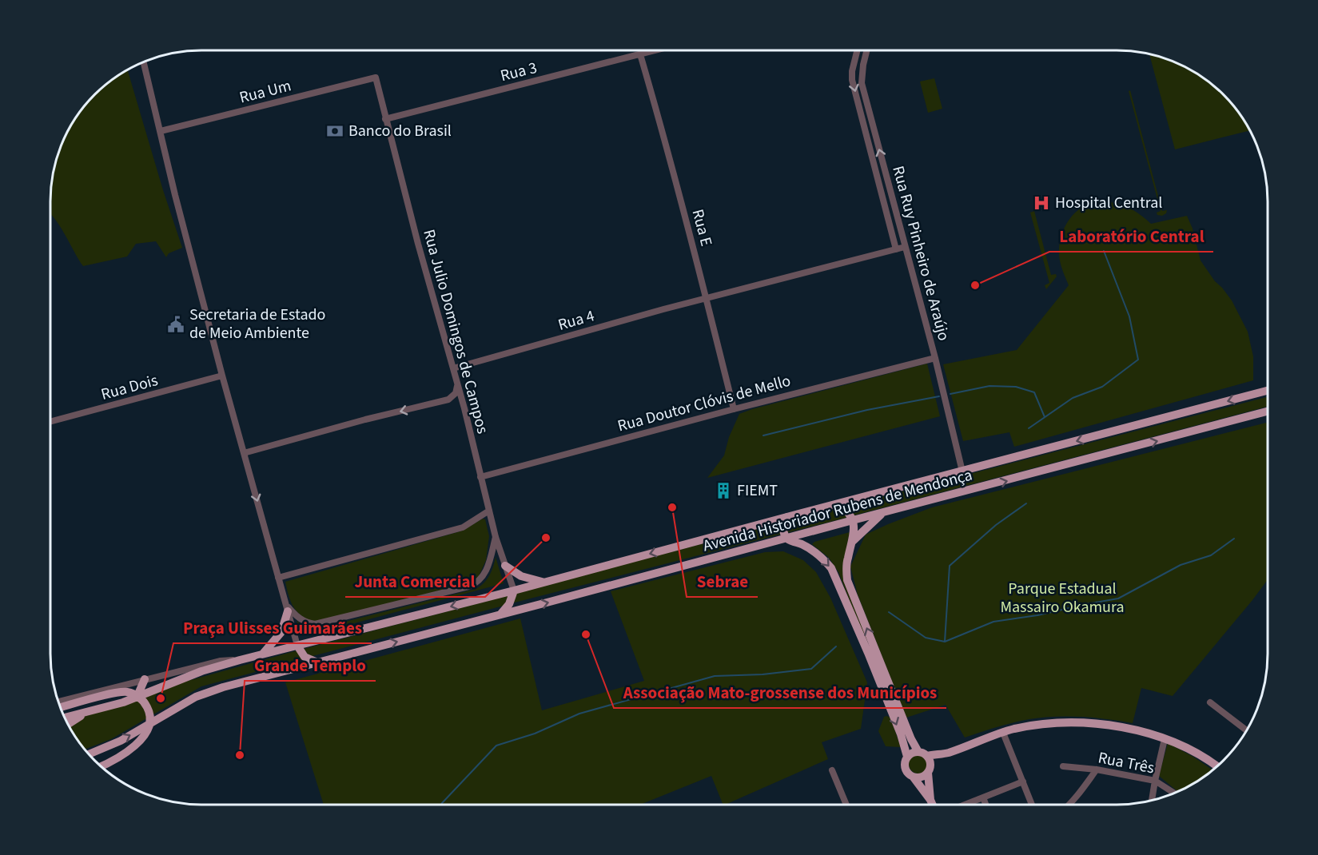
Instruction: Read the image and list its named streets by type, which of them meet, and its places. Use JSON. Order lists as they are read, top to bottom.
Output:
{
  "streets": {
    "main road": ["Avenida Historiador Rubens de Mendonça"],
    "street": [
      "Rua 3",
      "Rua Um",
      "Rua E",
      "Rua Ruy Pinheiro de Araújo",
      "Rua 4",
      "Rua Julio Domingos de Campos",
      "Rua Dois",
      "Rua Doutor Clóvis de Mello",
      "Rua Três"
    ]
  },
  "crossings": [
    ["Rua 3", "Rua E"],
    ["Rua 3", "Rua Julio Domingos de Campos"],
    ["Rua Um", "Rua Julio Domingos de Campos"],
    ["Rua E", "Rua 4"],
    ["Rua E", "Rua Doutor Clóvis de Mello"],
    ["Rua Ruy Pinheiro de Araújo", "Rua 4"],
    ["Rua Ruy Pinheiro de Araújo", "Rua Doutor Clóvis de Mello"],
    ["Rua Ruy Pinheiro de Araújo", "Avenida Historiador Rubens de Mendonça"],
    ["Rua 4", "Rua Julio Domingos de Campos"],
    ["Rua Julio Domingos de Campos", "Rua Doutor Clóvis de Mello"],
    ["Rua Julio Domingos de Campos", "Avenida Historiador Rubens de Mendonça"]
  ],
  "parks": ["Parque Estadual Massairo Okamura"],
  "places": {
    "bank": ["Banco do Brasil"],
    "hospital": ["Hospital Central"],
    "other": [
      "Laboratório Central",
      "Sebrae",
      "Junta Comercial",
      "Associação Mato-grossense dos Municípios",
      "Praça Ulisses Guimarães",
      "Grande Templo"
    ],
    "public building": ["Secretaria de Estado de Meio Ambiente"],
    "building": ["FIEMT"]
  }
}
